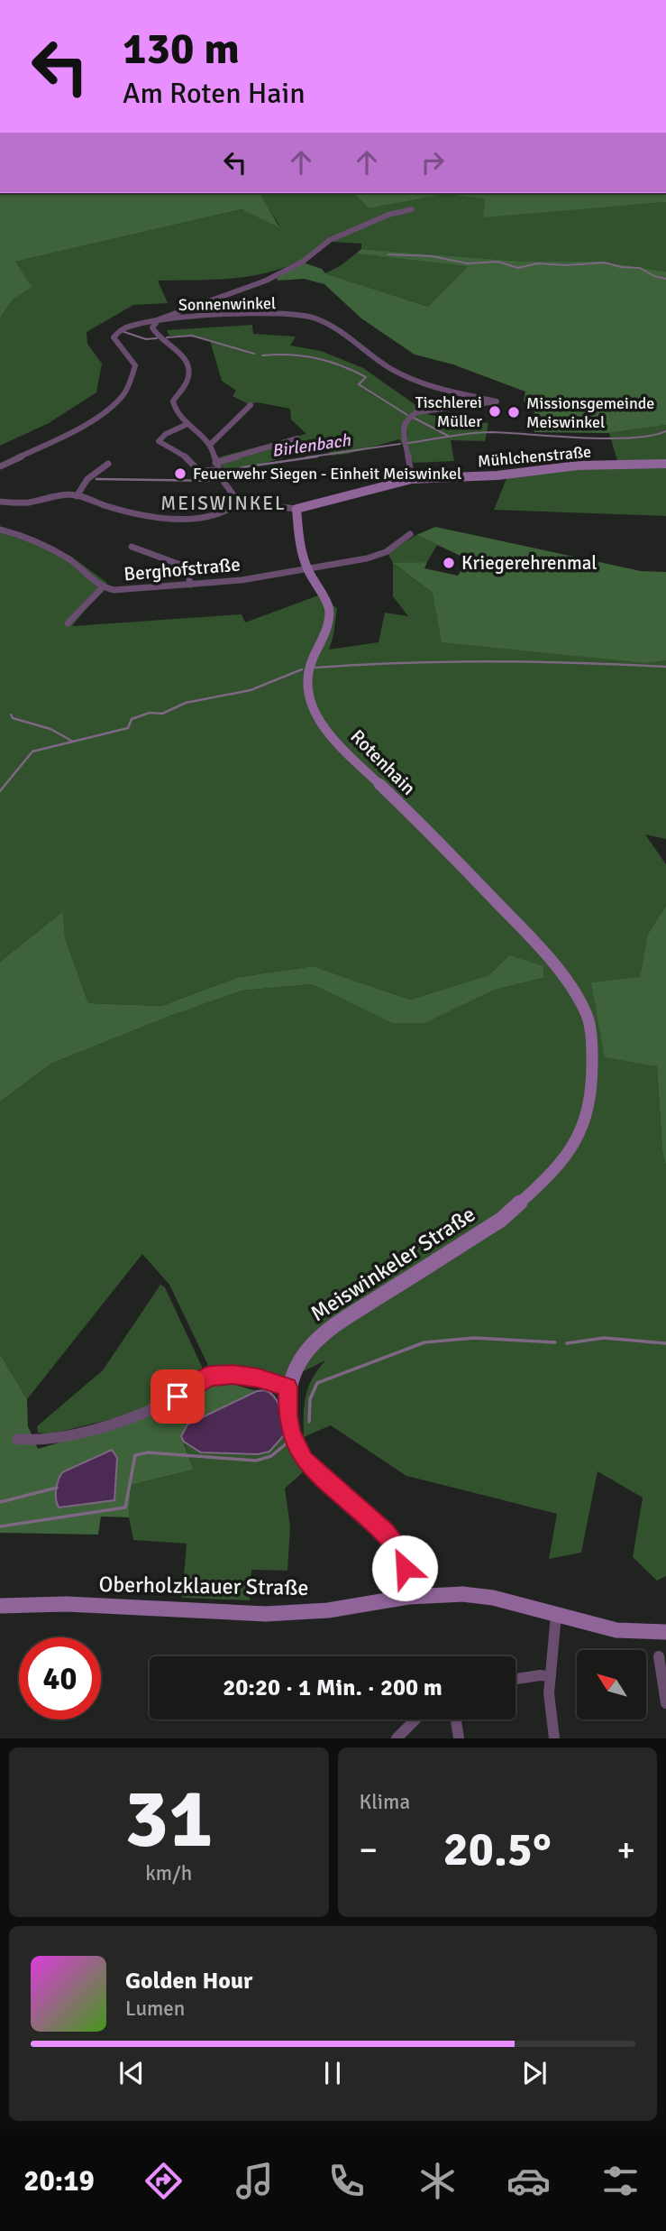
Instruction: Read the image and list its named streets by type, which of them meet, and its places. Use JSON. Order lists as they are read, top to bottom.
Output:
{
  "streets": {
    "street": [
      "Sonnenwinkel",
      "Mühlchenstraße",
      "Berghofstraße",
      "Rotenhain",
      "Meiswinkeler Straße",
      "Oberholzklauer Straße"
    ]
  },
  "crossings": [
    ["Sonnenwinkel", "Mühlchenstraße"],
    ["Mühlchenstraße", "Rotenhain"],
    ["Berghofstraße", "Rotenhain"],
    ["Rotenhain", "Meiswinkeler Straße"],
    ["Meiswinkeler Straße", "Oberholzklauer Straße"]
  ],
  "districts": ["MEISWINKEL"],
  "water": ["Birlenbach"],
  "places": [
    "Tischlerei Müller",
    "Missionsgemeinde Meiswinkel",
    "Feuerwehr Siegen - Einheit Meiswinkel",
    "Kriegerehrenmal"
  ],
  "north": "top left",
  "page": {
    "turn": ["130 m", "Am Roten Hain"],
    "limit": "40",
    "trip": "20:20 · 1 Min. · 200 m",
    "tile": [
      ["31", "km/h"],
      "Klima"
    ],
    "heat": ["−", "20.5°", "+"],
    "song": ["Golden Hour", "Lumen"],
    "tabs": "20:19"
  }
}
